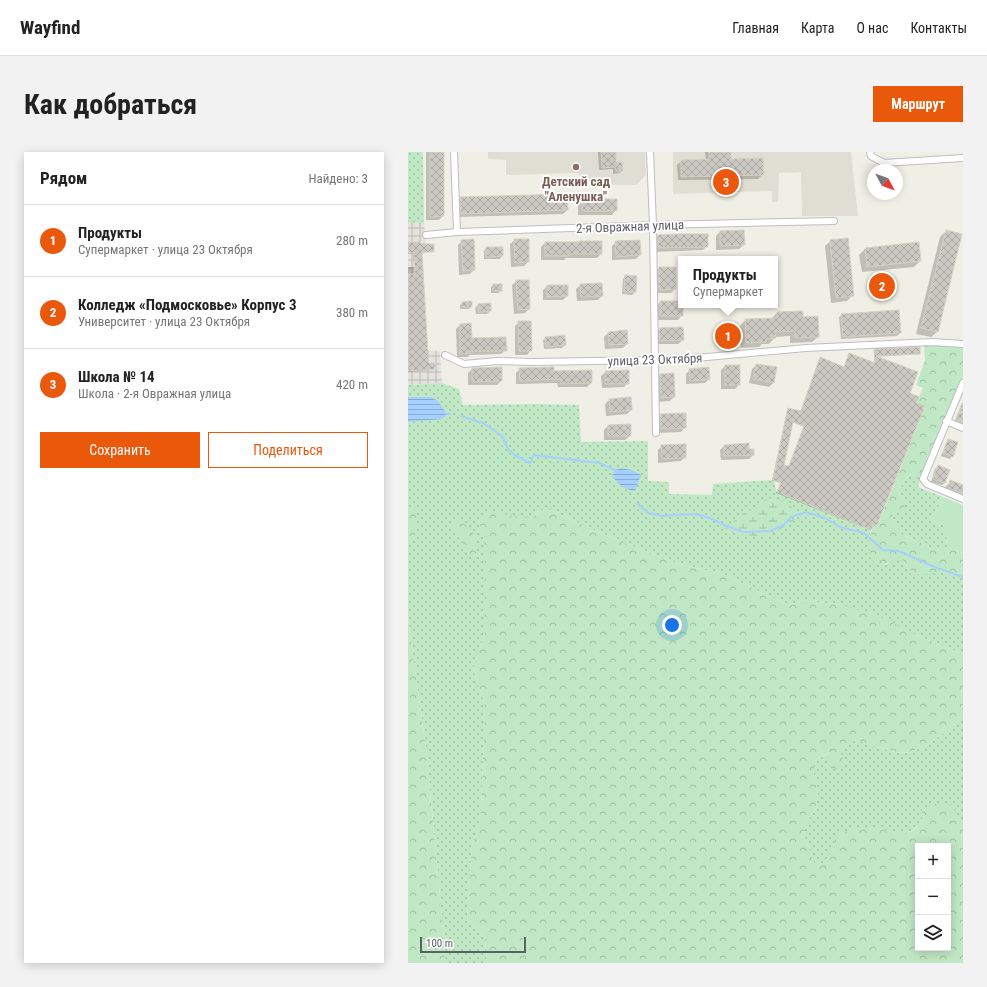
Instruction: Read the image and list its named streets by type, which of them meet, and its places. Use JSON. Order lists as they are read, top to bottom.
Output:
{
  "streets": {
    "street": ["2-я Овражная улица", "улица 23 Октября"]
  },
  "places": ["Детский сад \"Аленушка\""],
  "scale_bar": "100 m",
  "north": "bottom right",
  "page": {
    "header": "Wayfind",
    "nav": [
      "Главная",
      "Карта",
      "О нас",
      "Контакты"
    ],
    "buttons": [
      "Маршрут",
      ["Сохранить", "Поделиться"]
    ],
    "title": "Как добраться",
    "heading": ["Рядом", "Найдено: 3"],
    "pins": ["3", "2", "1"],
    "list": [
      {
        "mark": "1",
        "name": "Продукты",
        "note": "Супермаркет · улица 23 Октября",
        "value": "280 m"
      },
      {
        "mark": "2",
        "name": "Колледж «Подмосковье» Корпус 3",
        "note": "Университет · улица 23 Октября",
        "value": "380 m"
      },
      {
        "mark": "3",
        "name": "Школа № 14",
        "note": "Школа · 2-я Овражная улица",
        "value": "420 m"
      }
    ],
    "popup": ["Продукты", "Супермаркет"],
    "map_buttons": ["+", "−"],
    "scale": "100 m"
  }
}
